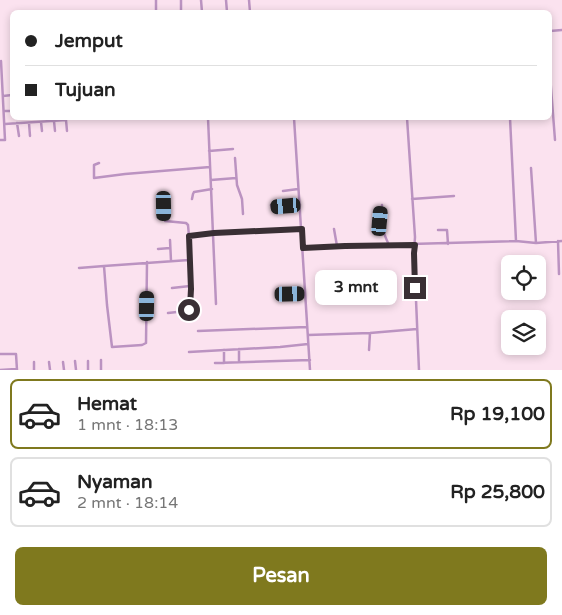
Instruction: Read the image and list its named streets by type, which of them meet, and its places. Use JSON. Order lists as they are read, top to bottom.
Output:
{
  "page": {
    "banner": ["Jemput", "Tujuan"],
    "bubble": "3 mnt",
    "list": [
      {
        "name": "Hemat",
        "note": "1 mnt · 18:13",
        "value": "Rp 19,100"
      },
      {
        "name": "Nyaman",
        "note": "2 mnt · 18:14",
        "value": "Rp 25,800"
      }
    ],
    "buttons": "Pesan"
  }
}
